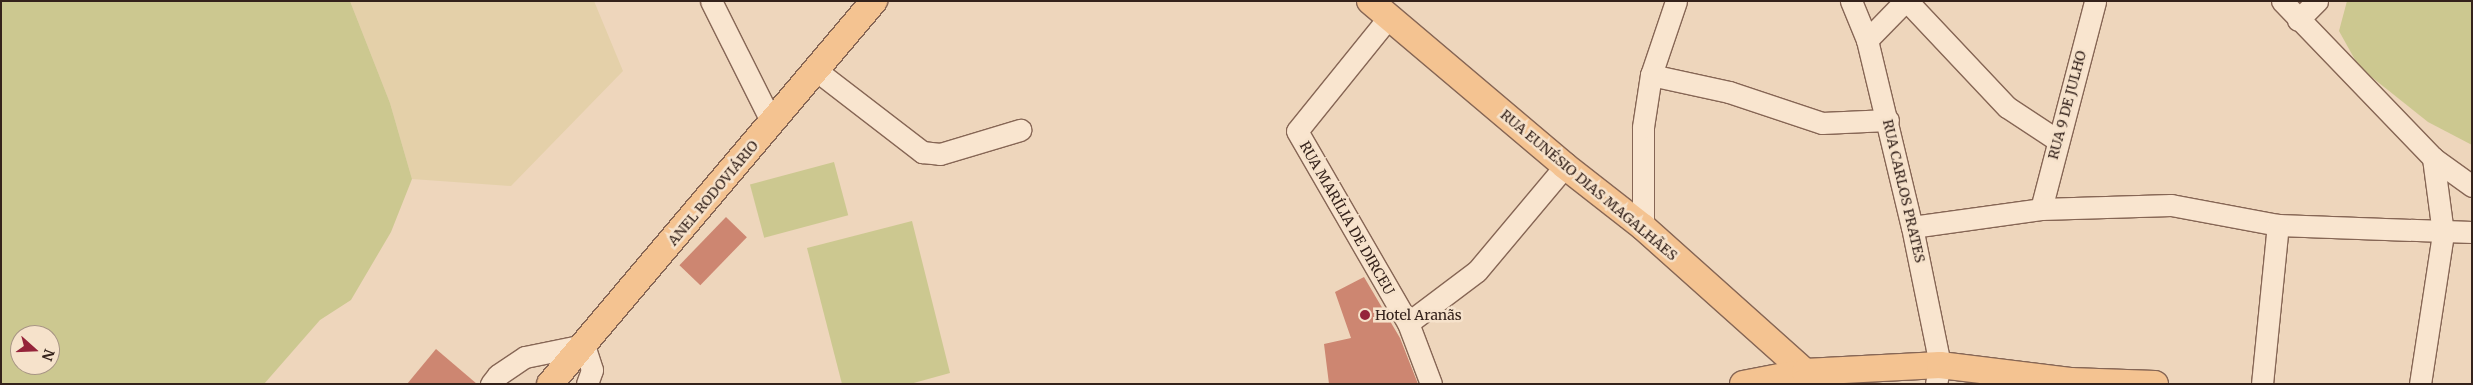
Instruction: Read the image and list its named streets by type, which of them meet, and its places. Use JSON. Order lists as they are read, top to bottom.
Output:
{
  "streets": {
    "main road": ["RUA EUNÉSIO DIAS MAGALHÃES", "ANEL RODOVIÁRIO"],
    "street": ["RUA 9 DE JULHO", "RUA CARLOS PRATES", "RUA MARÍLIA DE DIRCEU"]
  },
  "crossings": [
    ["RUA EUNÉSIO DIAS MAGALHÃES", "RUA MARÍLIA DE DIRCEU"]
  ],
  "places": ["Hotel Aranãs"],
  "north": "right"
}
